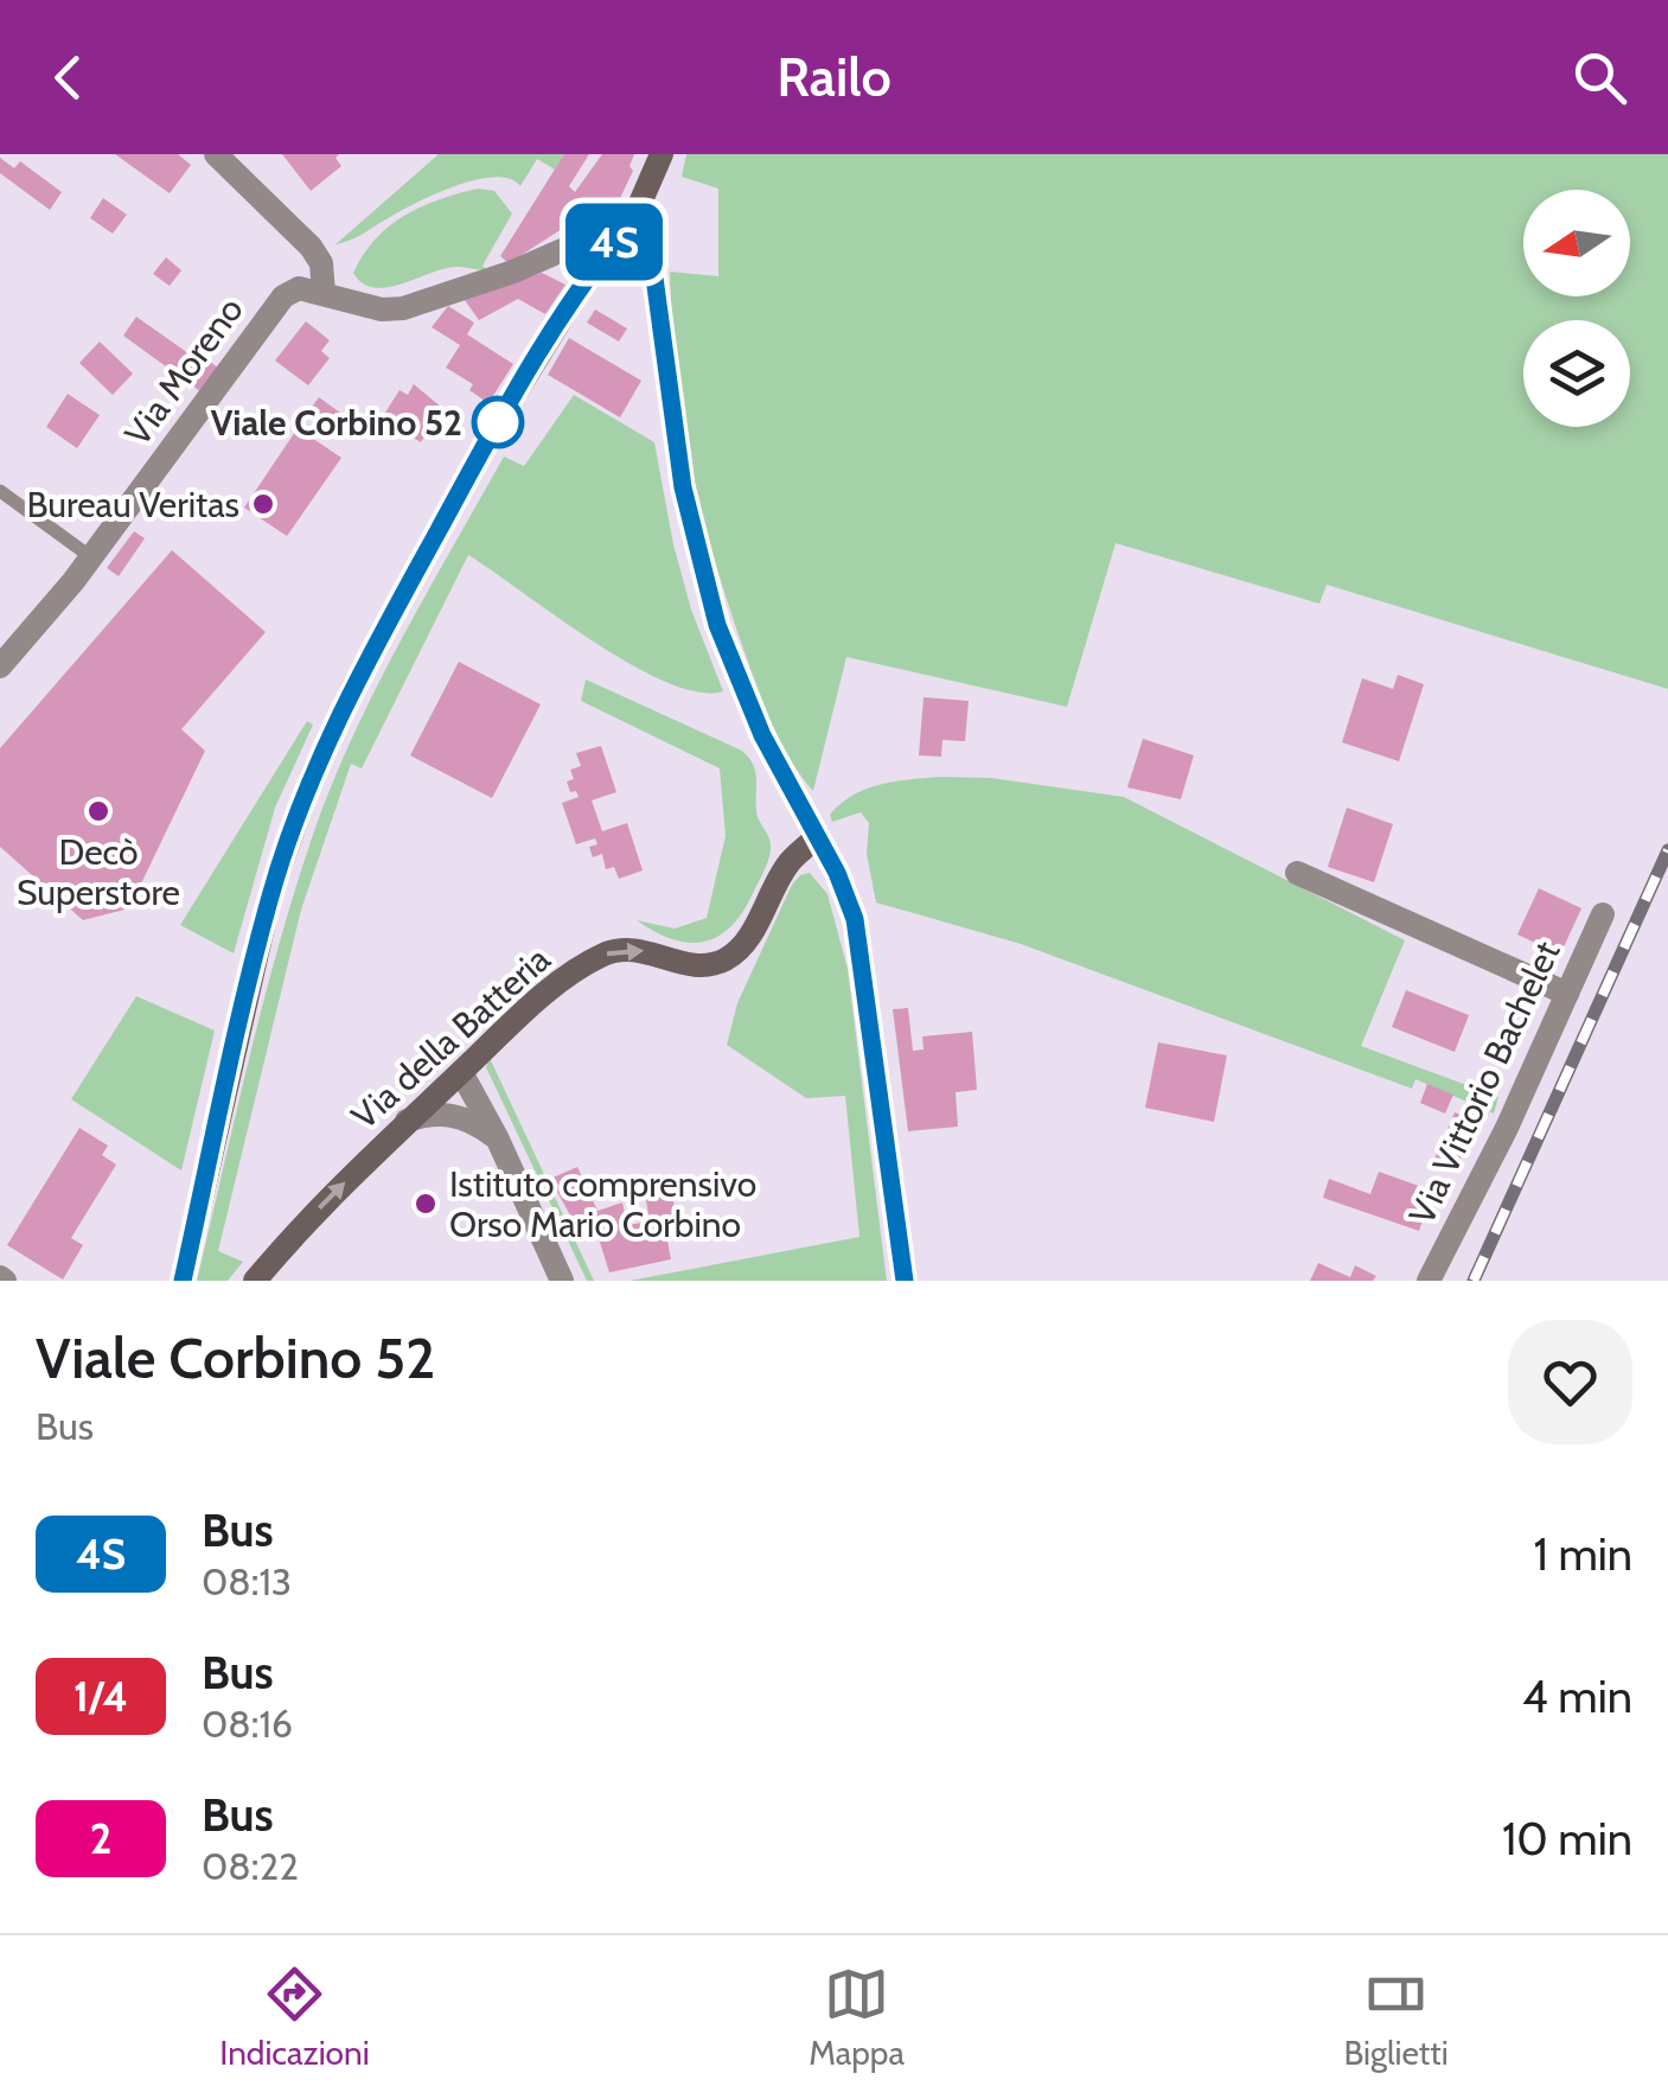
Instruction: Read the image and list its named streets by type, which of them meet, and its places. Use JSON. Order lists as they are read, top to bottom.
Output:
{
  "streets": {
    "main road": ["Via della Batteria"],
    "street": ["Via Moreno", "Via Vittorio Bachelet"]
  },
  "one_way": ["Via della Batteria"],
  "places": [
    "Viale Corbino 52",
    "Bureau Veritas",
    "Decò Superstore",
    "Istituto comprensivo Orso Mario Corbino"
  ],
  "lines": ["bus line 4S"],
  "north": "left",
  "page": {
    "header": "Railo",
    "on_map": "4S",
    "heading": ["Viale Corbino 52", "Bus"],
    "list": [
      {
        "mark": "4S",
        "name": "Bus",
        "note": "08:13",
        "value": "1 min"
      },
      {
        "mark": "1/4",
        "name": "Bus",
        "note": "08:16",
        "value": "4 min"
      },
      {
        "mark": "2",
        "name": "Bus",
        "note": "08:22",
        "value": "10 min"
      }
    ],
    "tabs": ["Indicazioni", "Mappa", "Biglietti"]
  }
}
